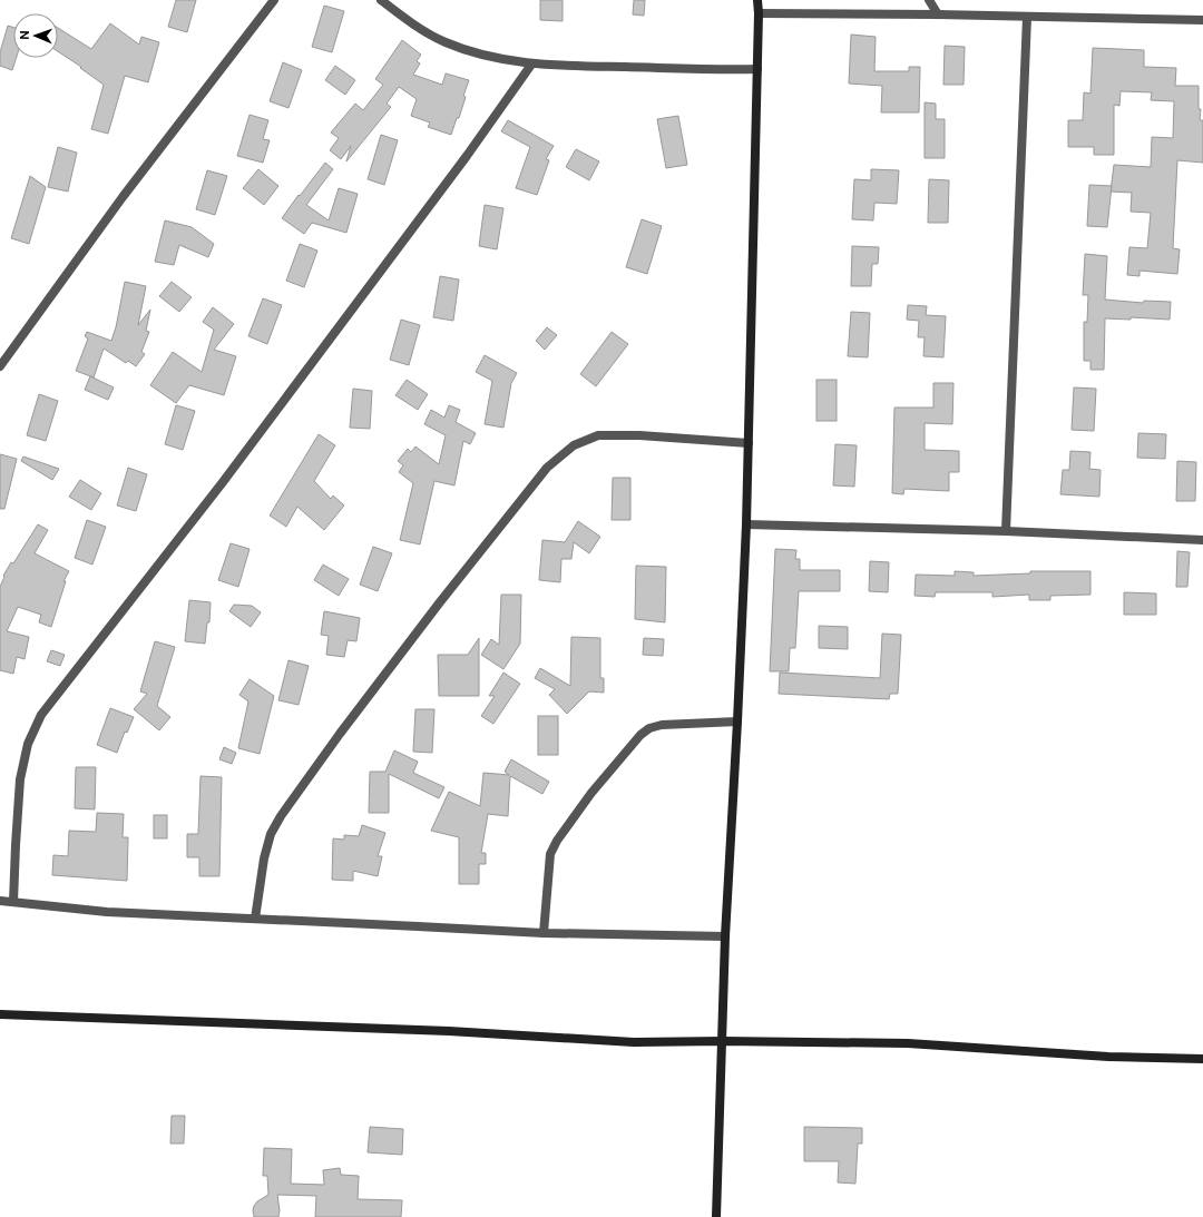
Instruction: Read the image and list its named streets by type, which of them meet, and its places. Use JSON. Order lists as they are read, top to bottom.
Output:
{
  "north": "left"
}
